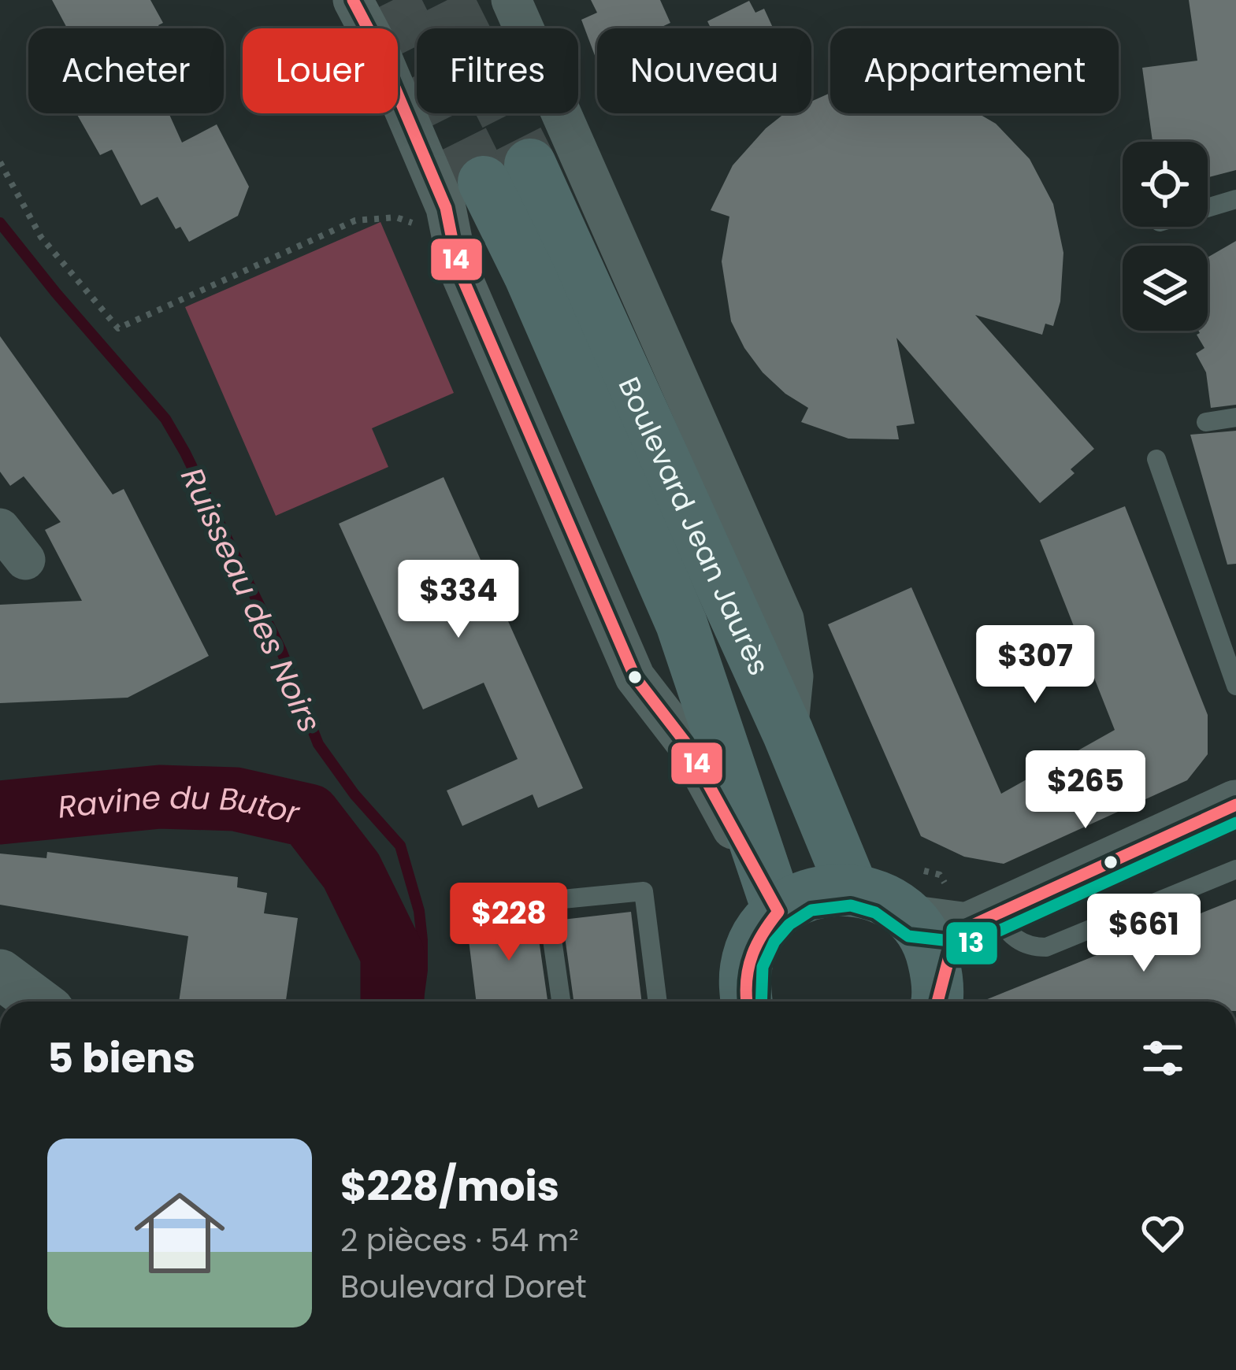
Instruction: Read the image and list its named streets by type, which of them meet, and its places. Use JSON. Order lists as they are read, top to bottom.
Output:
{
  "streets": {
    "main road": ["Boulevard Jean Jaurès"]
  },
  "water": ["Ruisseau des Noirs", "Ravine du Butor"],
  "lines": ["transit line 14", "transit line 13"],
  "page": {
    "chip": [
      "Acheter",
      "Louer",
      "Filtres",
      "Nouveau",
      "Appartement"
    ],
    "price": [
      "$334",
      "$307",
      "$265",
      "$228",
      "$661"
    ],
    "heading": "5 biens",
    "list": [
      {
        "name": "$228/mois",
        "note": "2 pièces · 54 m² · Boulevard Doret"
      }
    ]
  }
}
